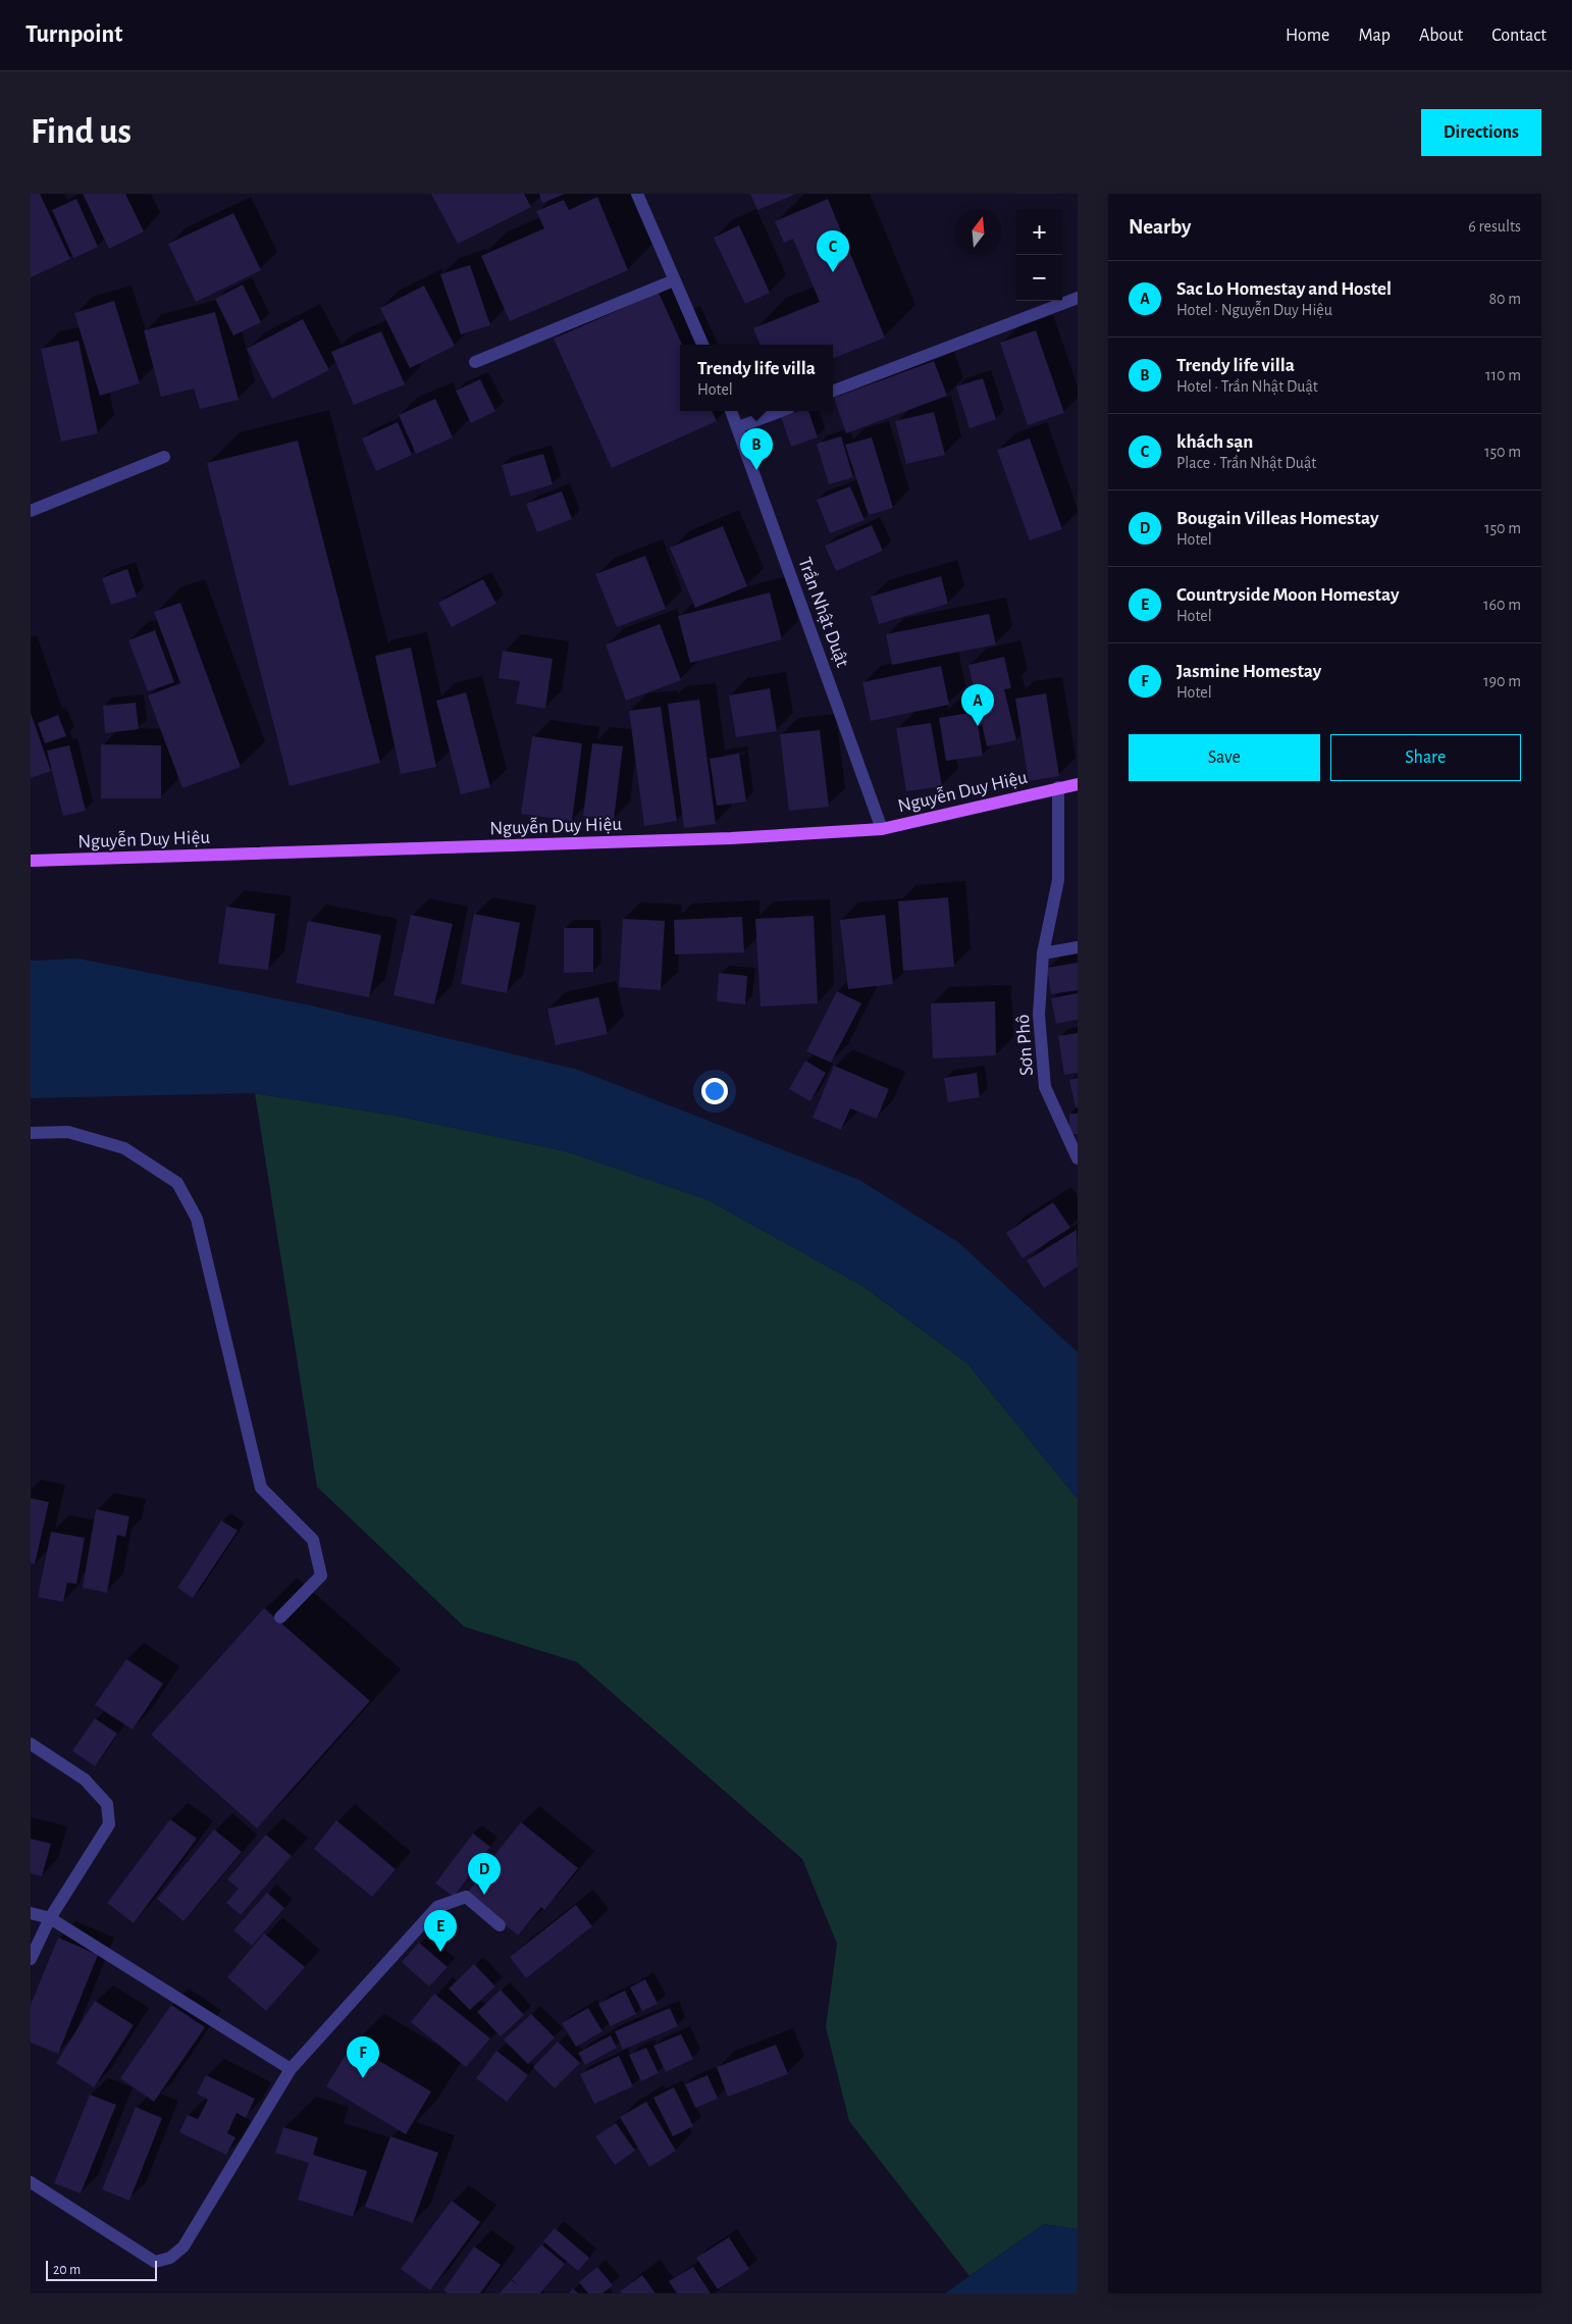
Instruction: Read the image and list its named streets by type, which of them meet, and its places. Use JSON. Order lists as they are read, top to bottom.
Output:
{
  "streets": {
    "main road": ["Nguyễn Duy Hiệu"],
    "street": ["Trần Nhật Duật", "Sơn Phô"]
  },
  "crossings": [
    ["Trần Nhật Duật", "Nguyễn Duy Hiệu"],
    ["Nguyễn Duy Hiệu", "Sơn Phô"]
  ],
  "scale_bar": "20 m",
  "north": "top",
  "page": {
    "header": "Turnpoint",
    "nav": [
      "Home",
      "Map",
      "About",
      "Contact"
    ],
    "buttons": [
      "Directions",
      ["Save", "Share"]
    ],
    "title": "Find us",
    "heading": ["Nearby", "6 results"],
    "map_buttons": ["+", "−"],
    "pins": [
      "C",
      "B",
      "A",
      "D",
      "E",
      "F"
    ],
    "list": [
      {
        "mark": "A",
        "name": "Sac Lo Homestay and Hostel",
        "note": "Hotel · Nguyễn Duy Hiệu",
        "value": "80 m"
      },
      {
        "mark": "B",
        "name": "Trendy life villa",
        "note": "Hotel · Trần Nhật Duật",
        "value": "110 m"
      },
      {
        "mark": "C",
        "name": "khách sạn",
        "note": "Place · Trần Nhật Duật",
        "value": "150 m"
      },
      {
        "mark": "D",
        "name": "Bougain Villeas Homestay",
        "note": "Hotel",
        "value": "150 m"
      },
      {
        "mark": "E",
        "name": "Countryside Moon Homestay",
        "note": "Hotel",
        "value": "160 m"
      },
      {
        "mark": "F",
        "name": "Jasmine Homestay",
        "note": "Hotel",
        "value": "190 m"
      }
    ],
    "popup": ["Trendy life villa", "Hotel"],
    "scale": "20 m"
  }
}
